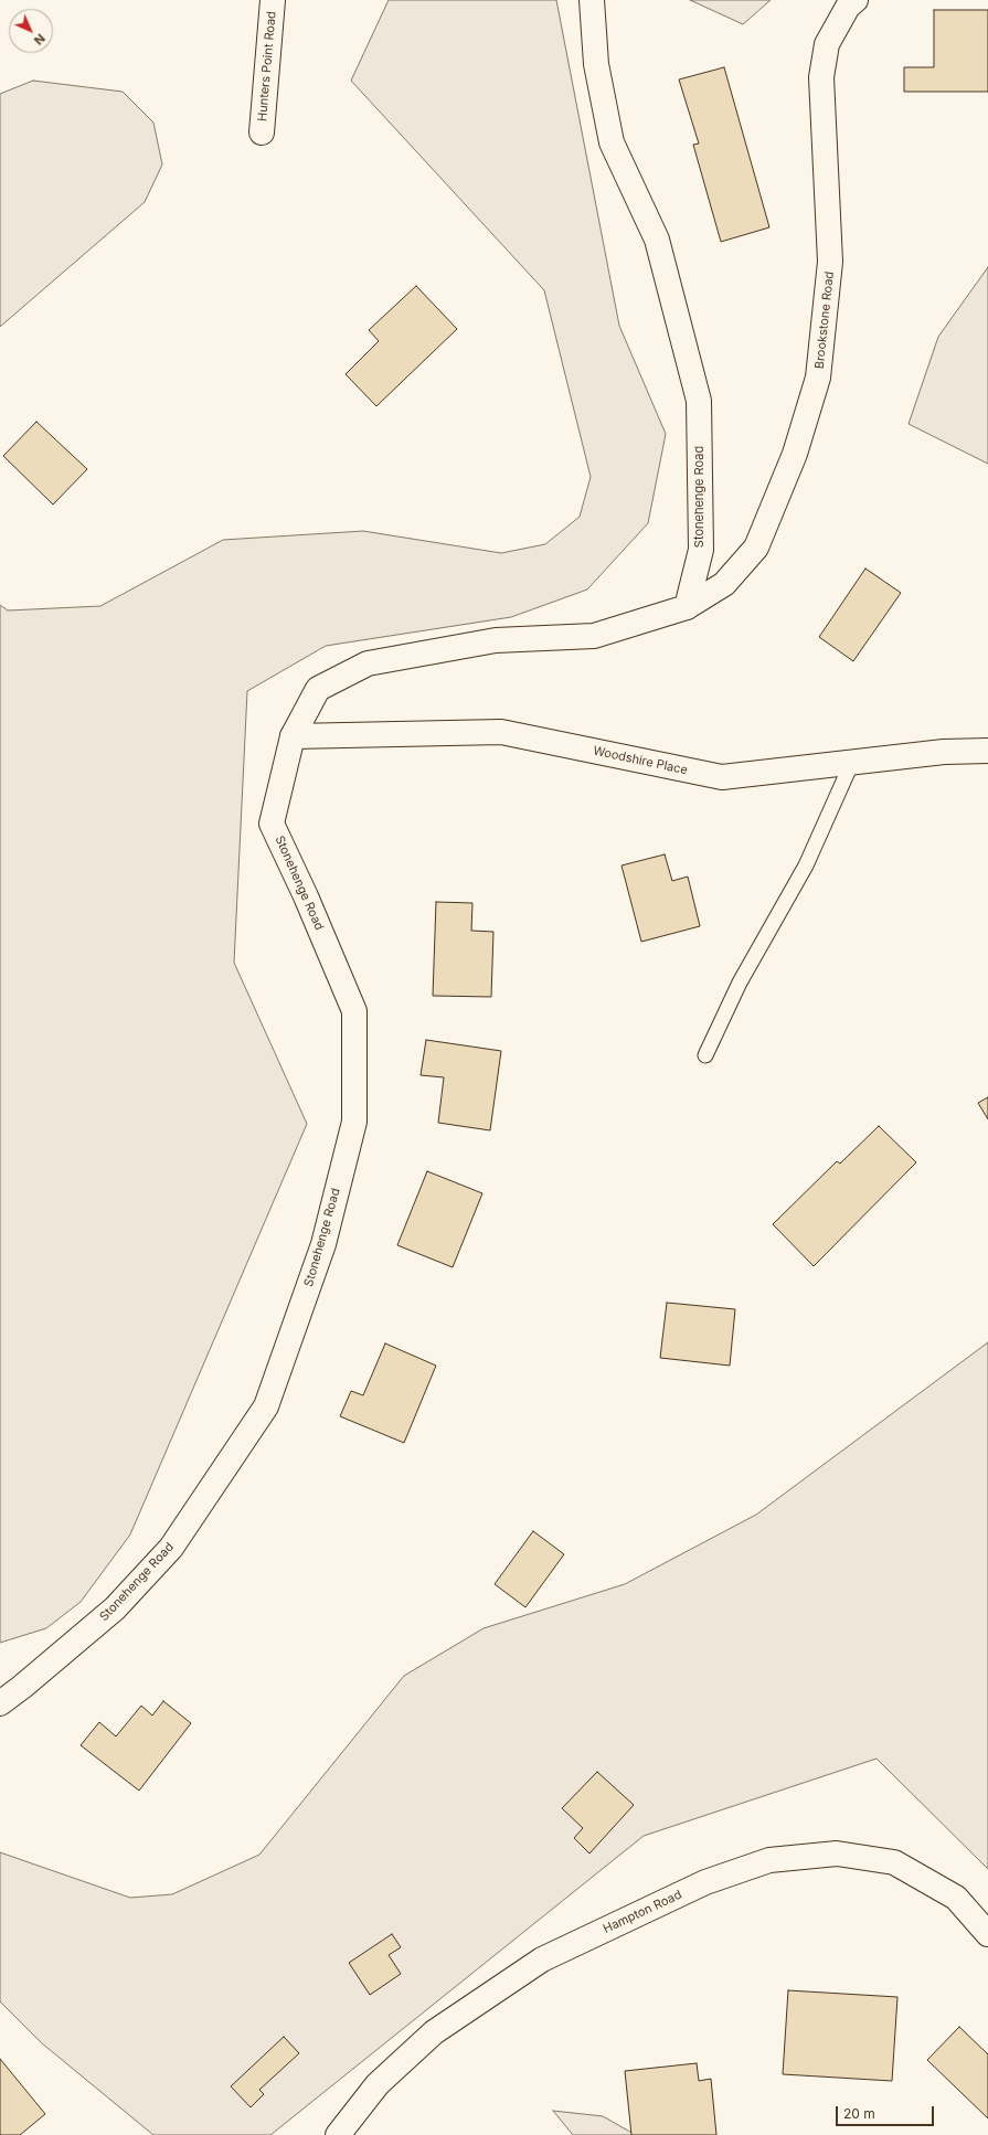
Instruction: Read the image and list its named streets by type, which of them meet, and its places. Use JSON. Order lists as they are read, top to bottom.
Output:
{
  "streets": {
    "street": [
      "Hunters Point Road",
      "Brookstone Road",
      "Stonehenge Road",
      "Woodshire Place",
      "Hampton Road"
    ]
  },
  "crossings": [
    ["Brookstone Road", "Stonehenge Road"],
    ["Stonehenge Road", "Woodshire Place"]
  ],
  "scale_bar": "20 m",
  "north": "bottom right"
}
